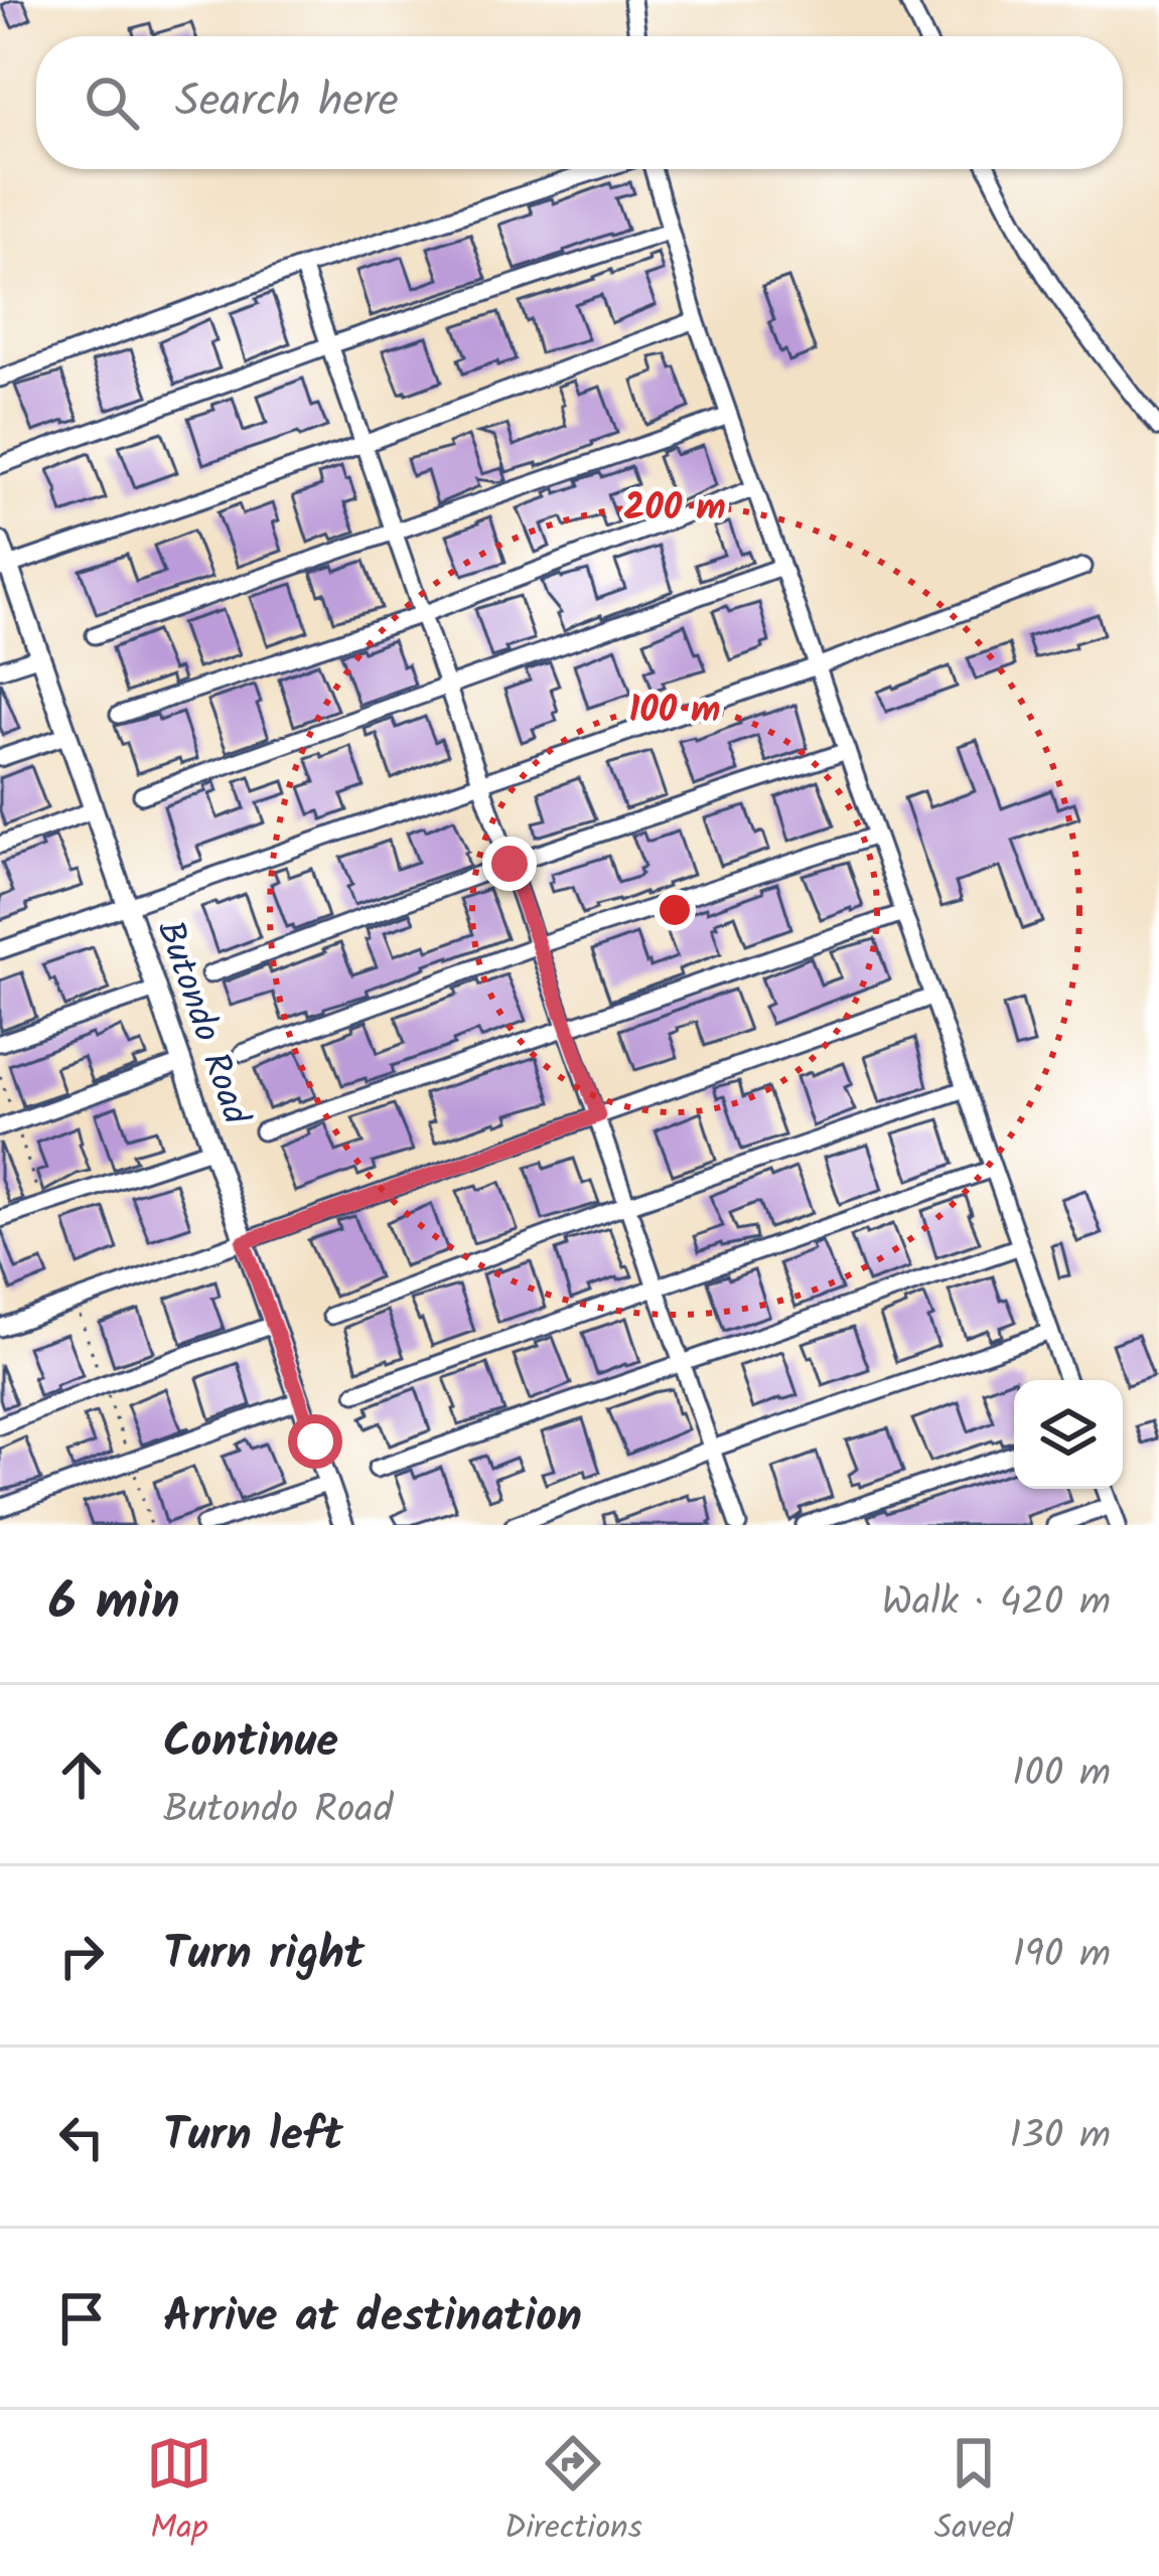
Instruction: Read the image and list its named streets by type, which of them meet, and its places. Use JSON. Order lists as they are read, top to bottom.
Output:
{
  "streets": {
    "street": ["Butondo Road"]
  },
  "page": {
    "search": "Search here",
    "heading": ["6 min", "Walk · 420 m"],
    "list": [
      ["Continue", "Butondo Road", "100 m"],
      ["Turn right", "190 m"],
      ["Turn left", "130 m"],
      "Arrive at destination"
    ],
    "nav": ["Map", "Directions", "Saved"]
  },
  "rings": ["200 m", "100 m"]
}
